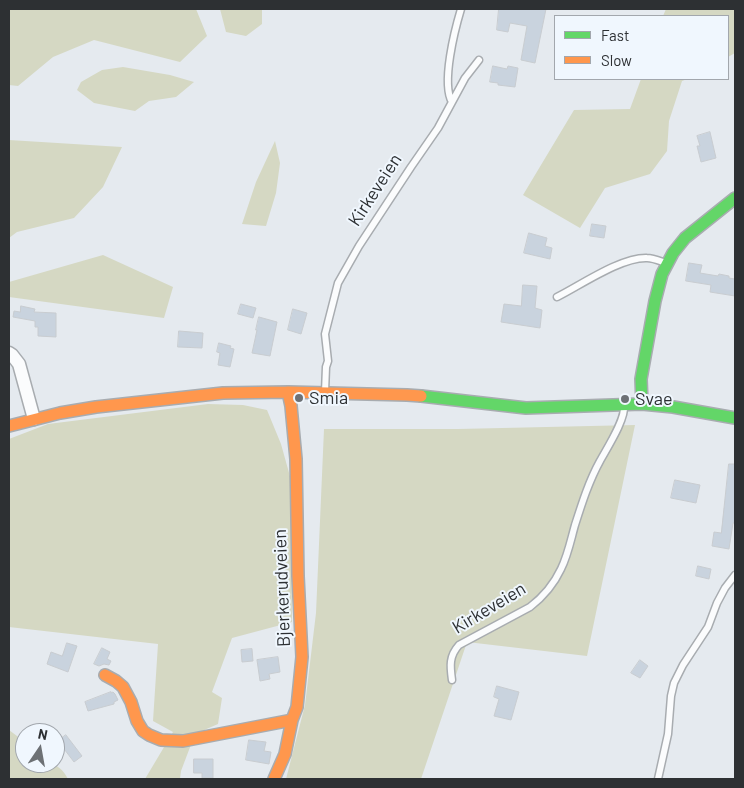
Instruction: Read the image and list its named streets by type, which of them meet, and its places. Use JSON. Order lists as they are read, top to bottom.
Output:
{
  "streets": {
    "street": ["Bjerkerudveien"],
    "lane": ["Kirkeveien"]
  },
  "places": ["Smia", "Svae"],
  "legend": ["Fast", "Slow"],
  "north": "top"
}
